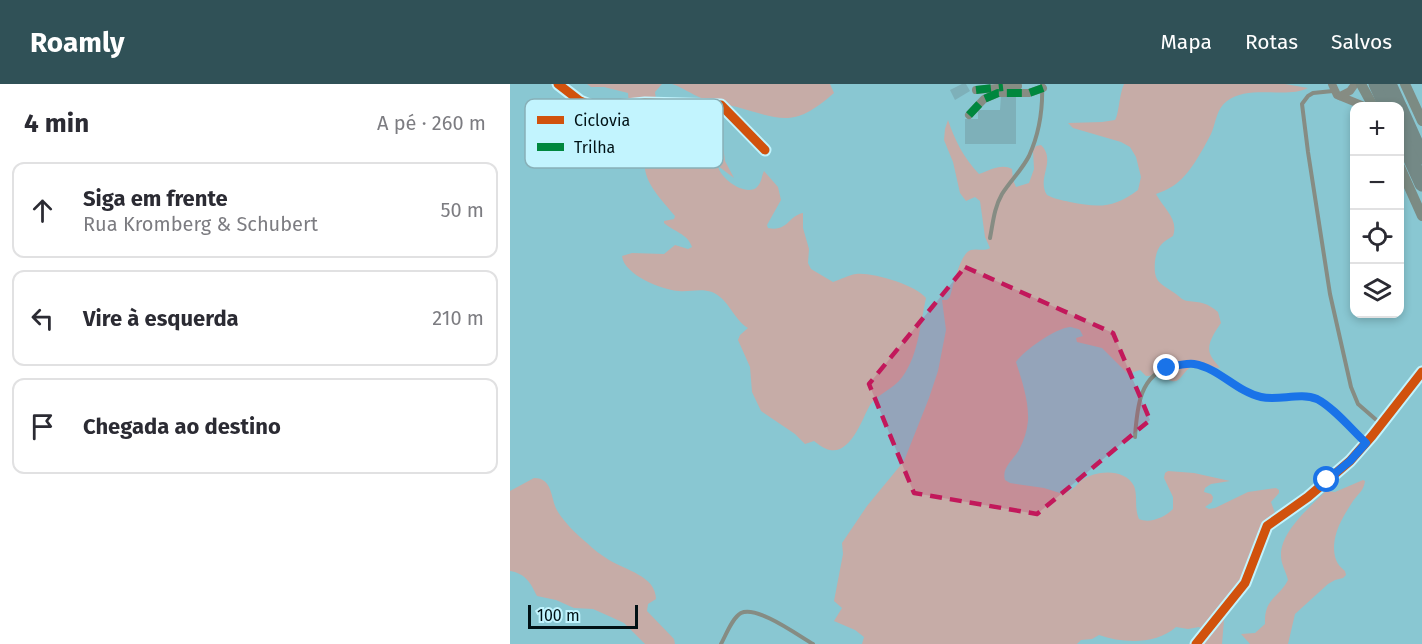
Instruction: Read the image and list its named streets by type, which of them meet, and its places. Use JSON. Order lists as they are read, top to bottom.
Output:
{
  "legend": ["Ciclovia", "Trilha"],
  "scale_bar": "100 m",
  "page": {
    "header": "Roamly",
    "nav": ["Mapa", "Rotas", "Salvos"],
    "heading": ["4 min", "A pé · 260 m"],
    "map_buttons": ["+", "−"],
    "list": [
      ["Siga em frente", "Rua Kromberg & Schubert", "50 m"],
      ["Vire à esquerda", "210 m"],
      "Chegada ao destino"
    ],
    "scale": "100 m"
  }
}
